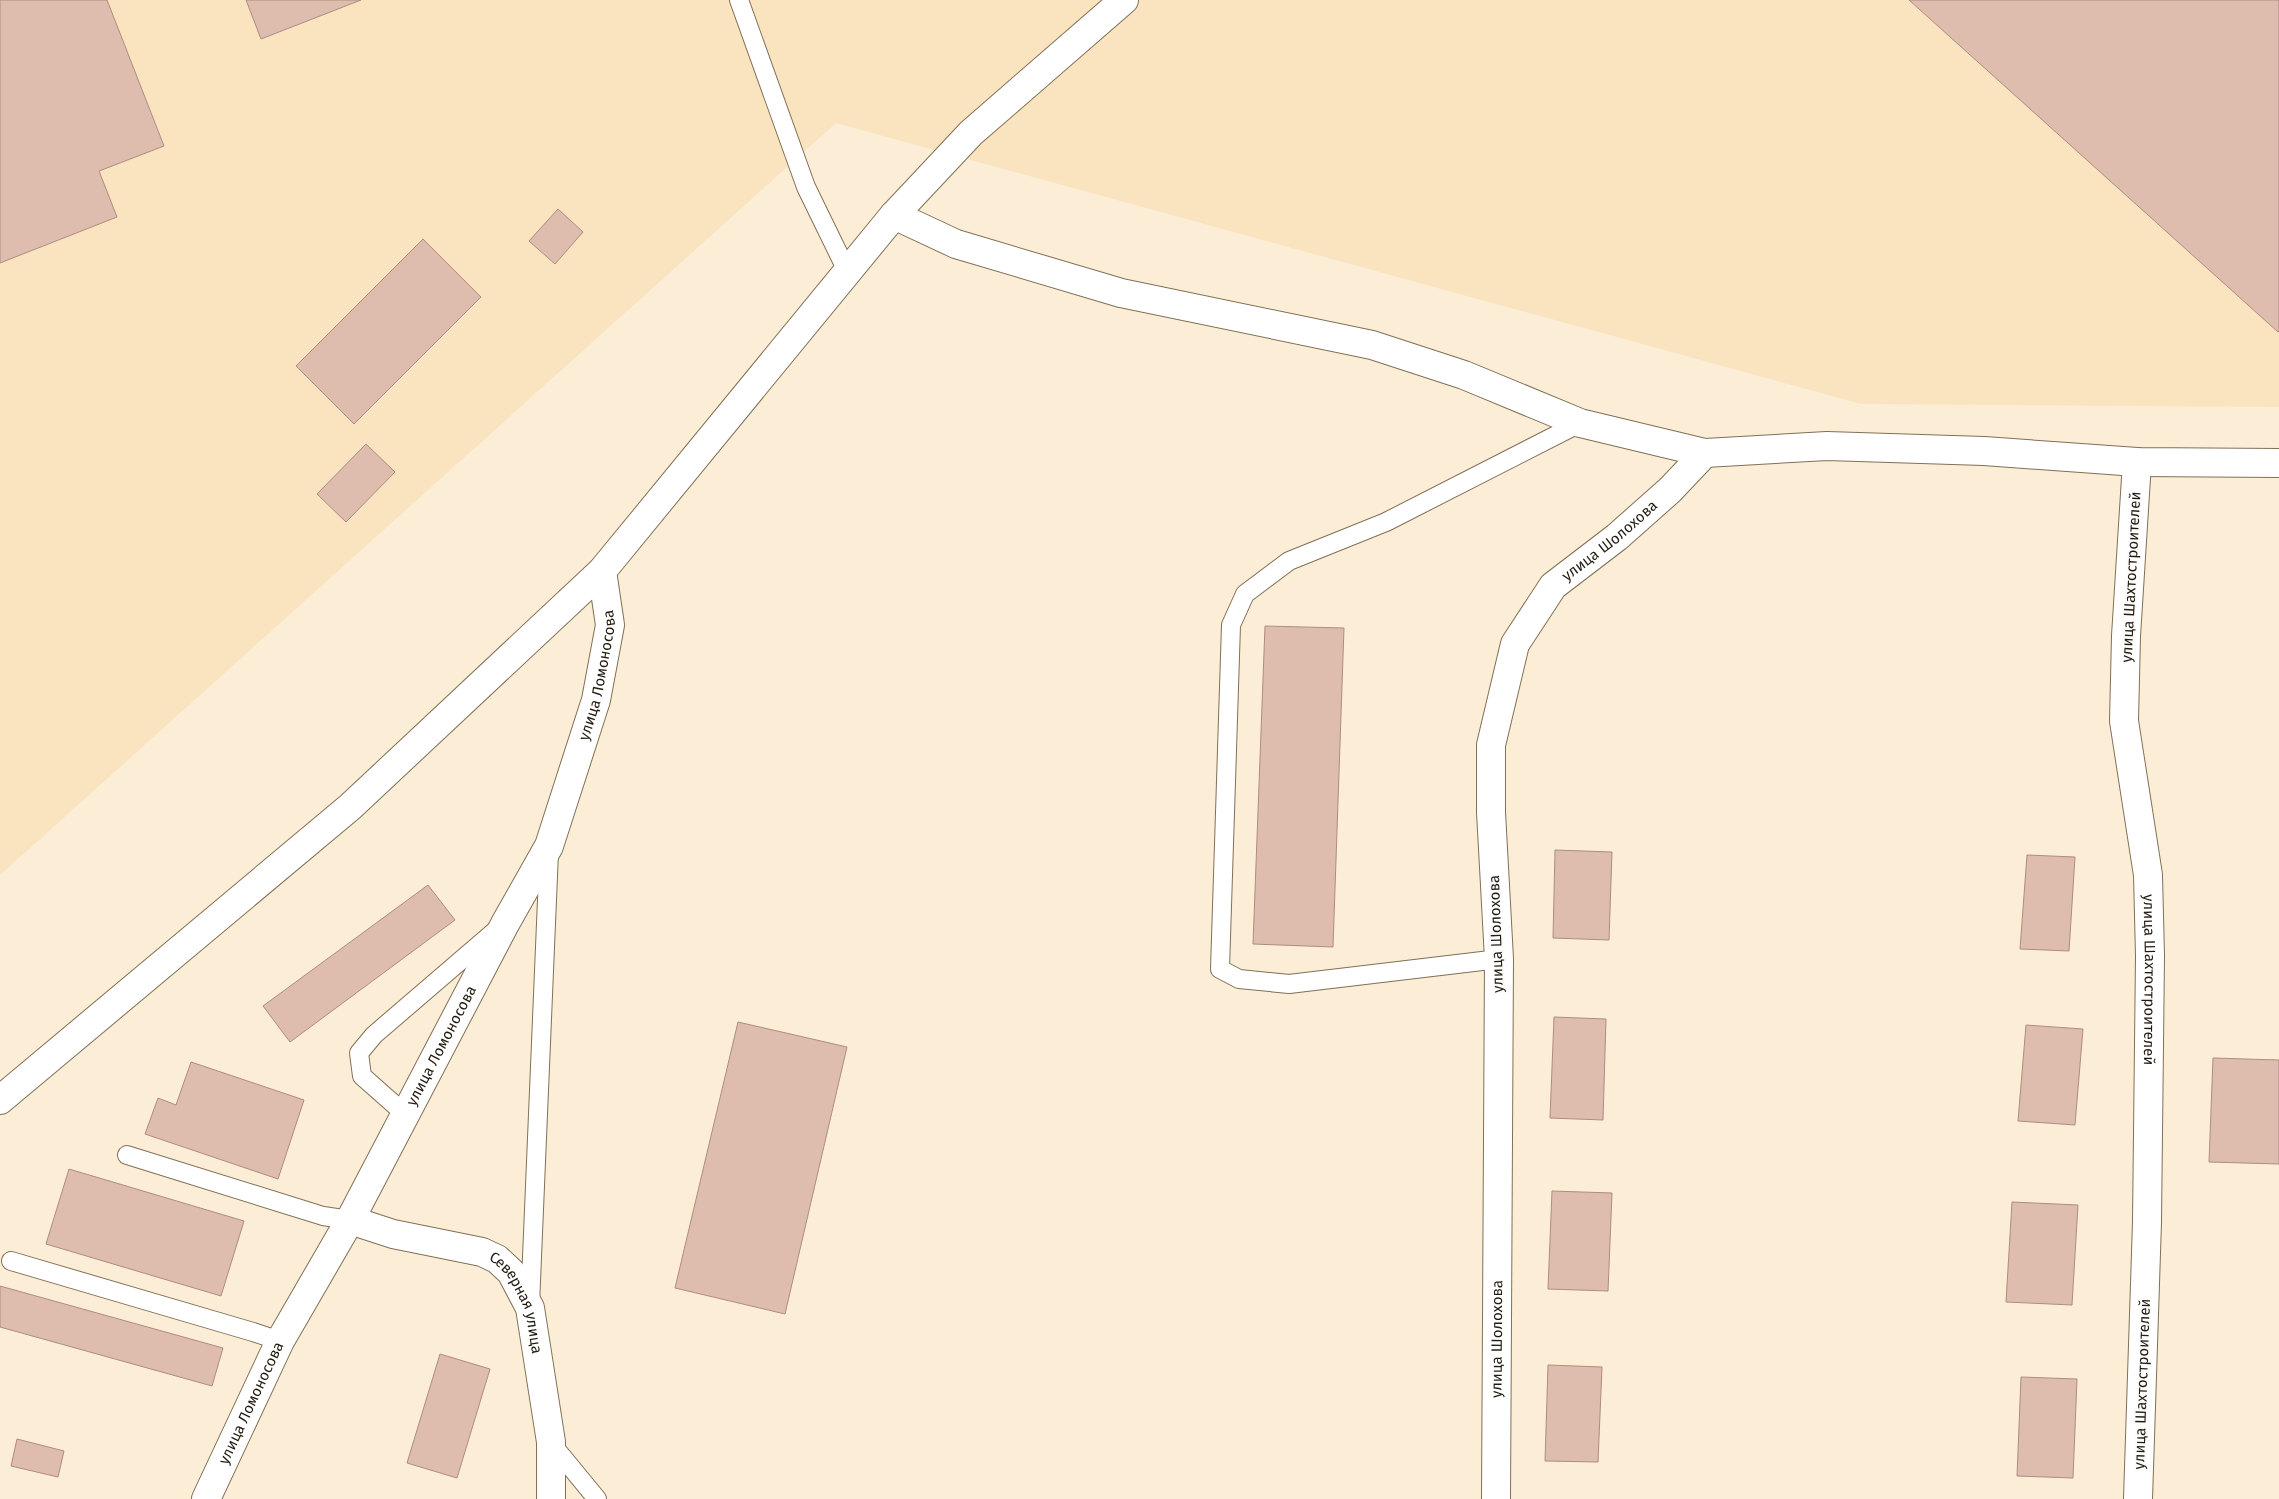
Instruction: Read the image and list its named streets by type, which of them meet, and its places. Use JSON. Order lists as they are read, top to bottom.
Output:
{
  "streets": {
    "street": [
      "улица Шолохова",
      "улица Шахтостроителей",
      "улица Ломоносова",
      "Северная улица"
    ]
  },
  "crossings": [
    ["улица Ломоносова", "Северная улица"]
  ]
}
